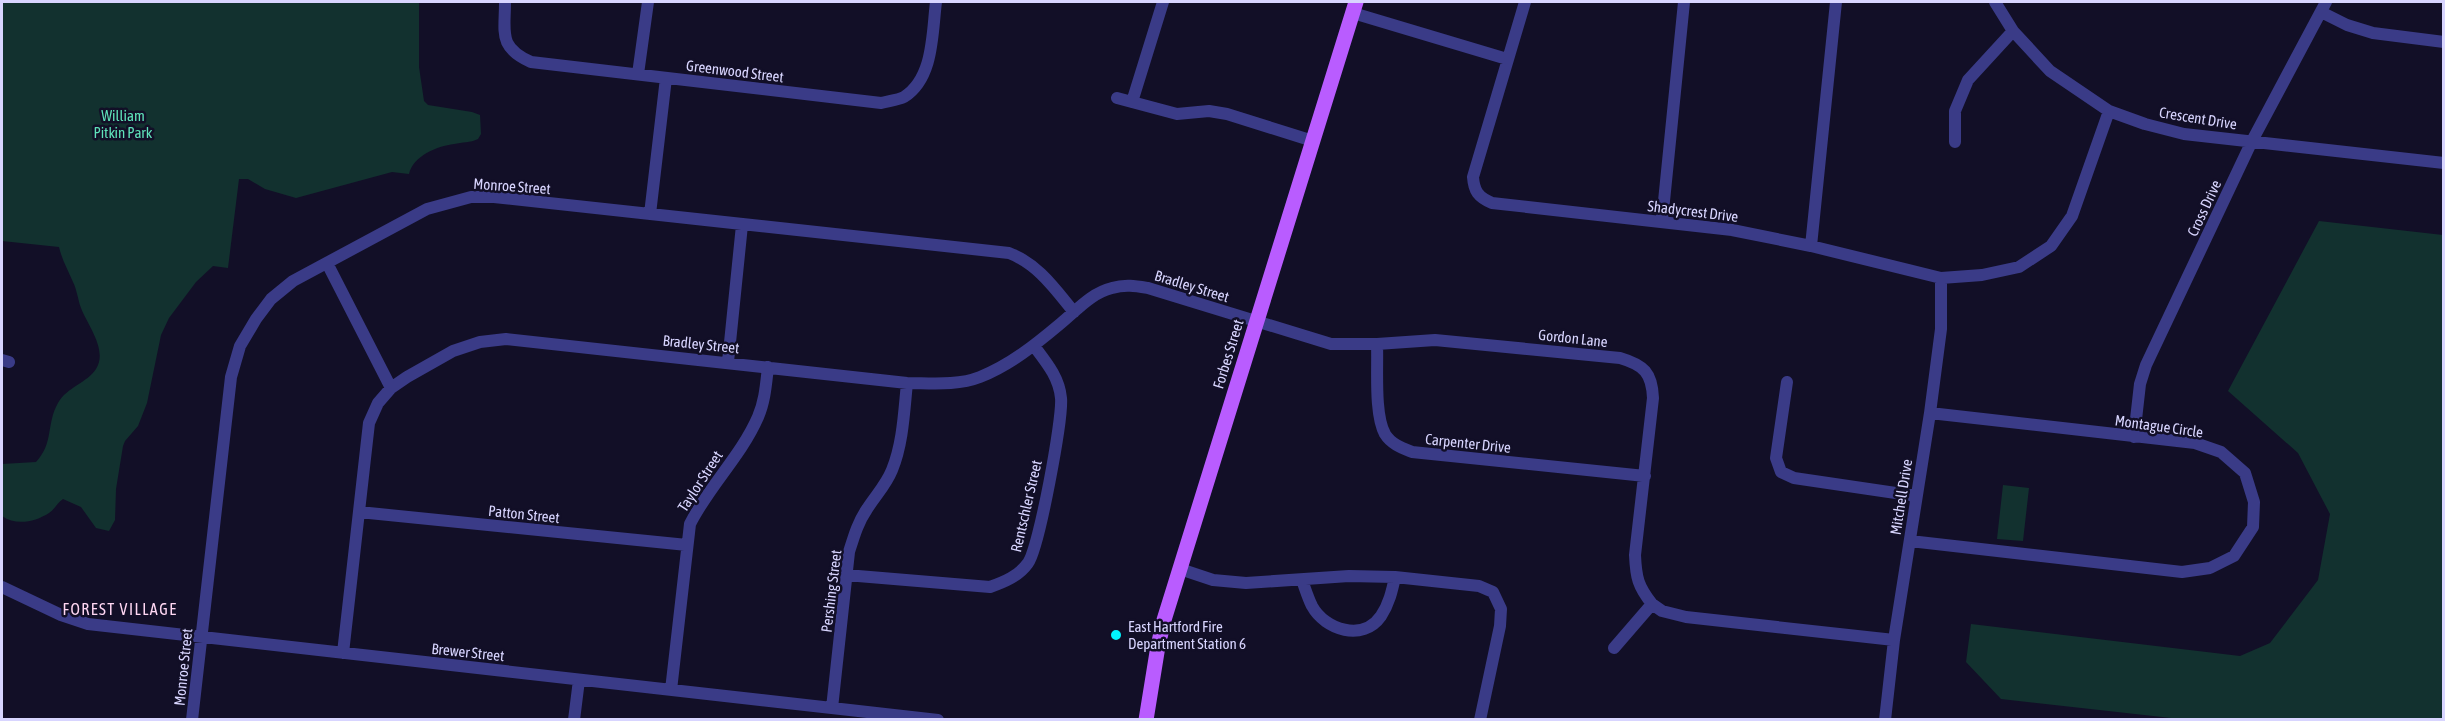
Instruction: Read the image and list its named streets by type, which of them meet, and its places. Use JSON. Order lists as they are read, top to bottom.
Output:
{
  "streets": {
    "main road": ["Forbes Street"],
    "street": [
      "Greenwood Street",
      "Crescent Drive",
      "Monroe Street",
      "Cross Drive",
      "Shadycrest Drive",
      "Bradley Street",
      "Gordon Lane",
      "Montague Circle",
      "Carpenter Drive",
      "Taylor Street",
      "Mitchell Drive",
      "Rentschler Street",
      "Patton Street",
      "Pershing Street",
      "Brewer Street"
    ]
  },
  "crossings": [
    ["Crescent Drive", "Cross Drive"],
    ["Crescent Drive", "Shadycrest Drive"],
    ["Monroe Street", "Bradley Street"],
    ["Monroe Street", "Brewer Street"],
    ["Cross Drive", "Montague Circle"],
    ["Shadycrest Drive", "Mitchell Drive"],
    ["Bradley Street", "Gordon Lane"],
    ["Bradley Street", "Forbes Street"],
    ["Bradley Street", "Taylor Street"],
    ["Bradley Street", "Rentschler Street"],
    ["Bradley Street", "Patton Street"],
    ["Bradley Street", "Pershing Street"],
    ["Bradley Street", "Brewer Street"],
    ["Gordon Lane", "Forbes Street"],
    ["Gordon Lane", "Carpenter Drive"],
    ["Montague Circle", "Mitchell Drive"],
    ["Taylor Street", "Patton Street"],
    ["Taylor Street", "Brewer Street"],
    ["Rentschler Street", "Pershing Street"],
    ["Pershing Street", "Brewer Street"]
  ],
  "districts": ["FOREST VILLAGE"],
  "parks": ["William Pitkin Park"],
  "places": ["East Hartford Fire Department Station 6"]
}
